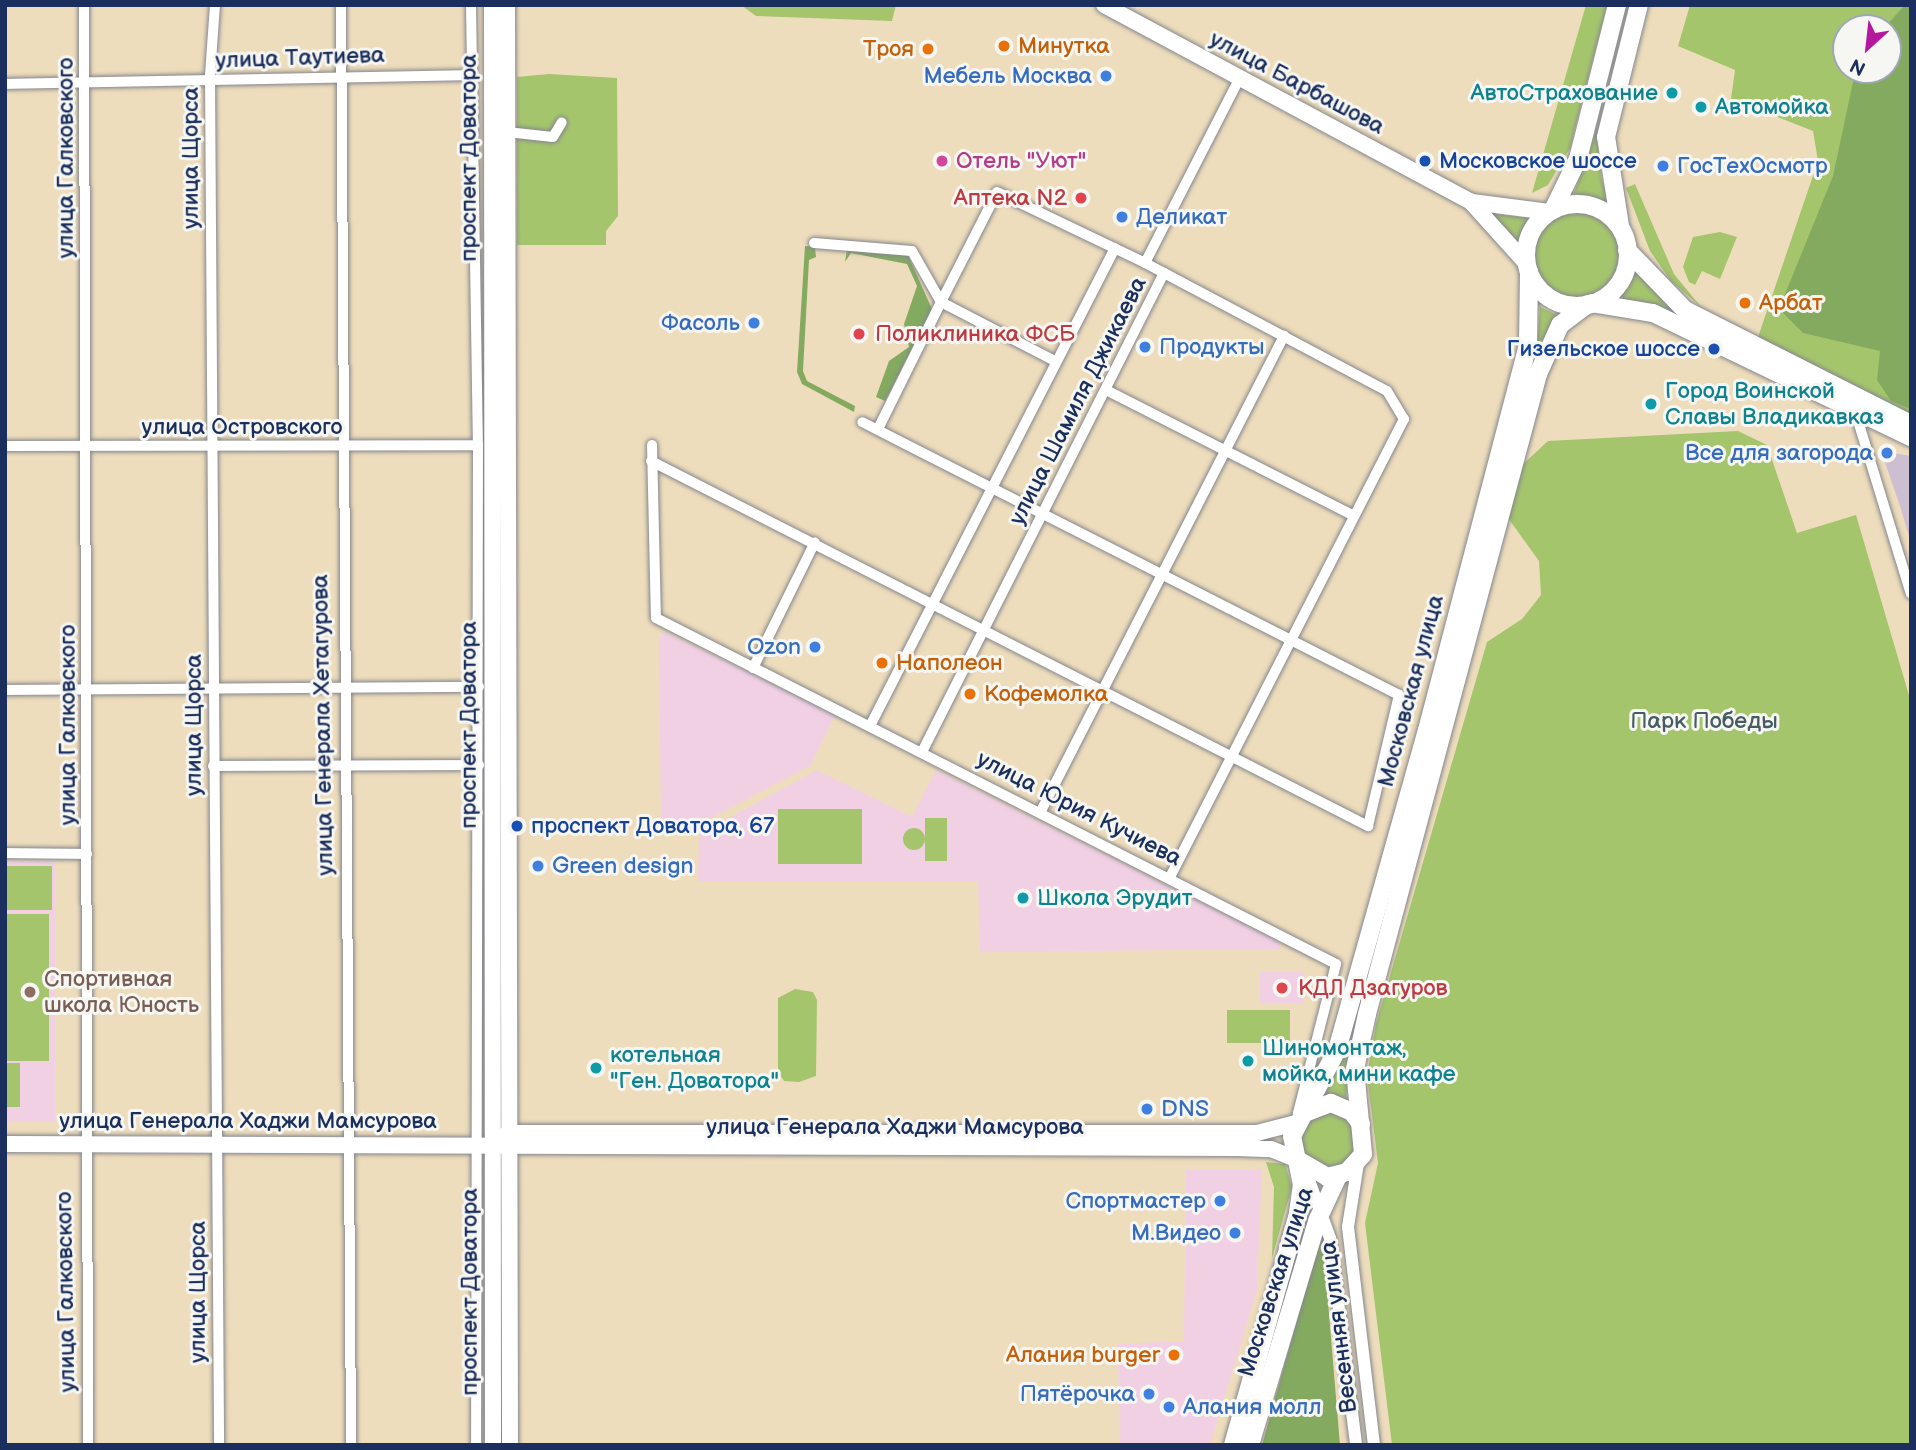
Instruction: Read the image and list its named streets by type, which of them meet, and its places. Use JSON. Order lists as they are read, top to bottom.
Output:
{
  "streets": {
    "highway": ["Московская улица"],
    "main road": ["улица Барбашова", "проспект Доватора", "улица Генерала Хаджи Мамсурова"],
    "street": [
      "улица Таутиева",
      "улица Галковского",
      "улица Щорса",
      "улица Шамиля Джикаева",
      "улица Островского",
      "улица Генерала Хетагурова",
      "улица Юрия Кучиева",
      "Весенняя улица"
    ]
  },
  "crossings": [
    ["улица Таутиева", "улица Галковского"],
    ["улица Таутиева", "улица Щорса"],
    ["улица Таутиева", "проспект Доватора"],
    ["улица Таутиева", "улица Генерала Хетагурова"],
    ["улица Барбашова", "улица Шамиля Джикаева"],
    ["улица Барбашова", "Московская улица"],
    ["улица Галковского", "улица Островского"],
    ["улица Галковского", "улица Генерала Хаджи Мамсурова"],
    ["улица Щорса", "улица Островского"],
    ["улица Щорса", "улица Генерала Хаджи Мамсурова"],
    ["проспект Доватора", "улица Островского"],
    ["проспект Доватора", "улица Генерала Хаджи Мамсурова"],
    ["улица Шамиля Джикаева", "улица Юрия Кучиева"],
    ["улица Островского", "улица Генерала Хетагурова"],
    ["Московская улица", "улица Юрия Кучиева"],
    ["Московская улица", "улица Генерала Хаджи Мамсурова"],
    ["Московская улица", "Весенняя улица"],
    ["улица Генерала Хетагурова", "улица Генерала Хаджи Мамсурова"],
    ["улица Юрия Кучиева", "улица Генерала Хаджи Мамсурова"],
    ["улица Юрия Кучиева", "Весенняя улица"],
    ["улица Генерала Хаджи Мамсурова", "Весенняя улица"]
  ],
  "parks": ["Парк Победы"],
  "places": [
    "Минутка",
    "Троя",
    "Мебель Москва",
    "АвтоСтрахование",
    "Автомойка",
    "Отель \"Уют\"",
    "Московское шоссе",
    "ГосТехОсмотр",
    "Аптека N2",
    "Деликат",
    "Арбат",
    "Фасоль",
    "Поликлиника ФСБ",
    "Продукты",
    "Гизельское шоссе",
    "Город Воинской Славы Владикавказ",
    "Все для загорода",
    "Ozon",
    "Наполеон",
    "Кофемолка",
    "проспект Доватора, 67",
    "Green design",
    "Школа Эрудит",
    "КДЛ Дзагуров",
    "Спортивная школа Юность",
    "Шиномонтаж, мойка, мини кафе",
    "котельная \"Ген. Доватора\"",
    "DNS",
    "Спортмастер",
    "М.Видео",
    "Алания burger",
    "Пятёрочка",
    "Алания молл"
  ],
  "north": "bottom left"
}
